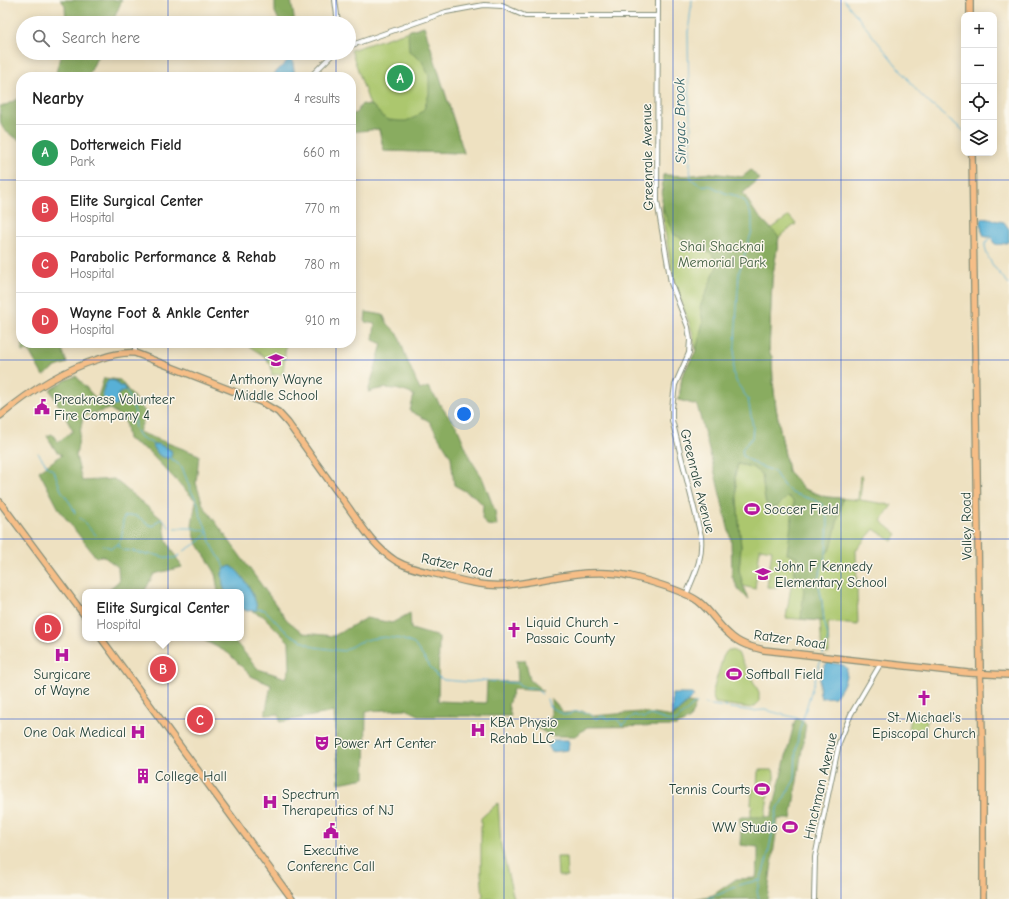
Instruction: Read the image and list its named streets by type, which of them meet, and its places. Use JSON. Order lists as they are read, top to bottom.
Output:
{
  "streets": {
    "main road": ["Valley Road", "Ratzer Road"],
    "street": ["Greenrale Avenue", "Hinchman Avenue"]
  },
  "crossings": [
    ["Greenrale Avenue", "Ratzer Road"],
    ["Valley Road", "Ratzer Road"],
    ["Ratzer Road", "Hinchman Avenue"]
  ],
  "water": ["Singac Brook"],
  "parks": ["Shai Shacknai Memorial Park"],
  "places": {
    "school or university": ["Anthony Wayne Middle School", "John F Kennedy Elementary School"],
    "public building": ["Preakness Volunteer Fire Company 4", "Executive Conferenc Call"],
    "sports": [
      "Soccer Field",
      "Softball Field",
      "Tennis Courts",
      "WW Studio"
    ],
    "church": ["Liquid Church - Passaic County", "St. Michael's Episcopal Church"],
    "hospital": [
      "Surgicare of Wayne",
      "KBA Physio Rehab LLC",
      "One Oak Medical",
      "Spectrum Therapeutics of NJ"
    ],
    "theatre": ["Power Art Center"],
    "building": ["College Hall"]
  },
  "page": {
    "map_buttons": ["+", "−"],
    "search": "Search here",
    "pins": [
      "A",
      "D",
      "B",
      "C"
    ],
    "heading": ["Nearby", "4 results"],
    "list": [
      {
        "mark": "A",
        "name": "Dotterweich Field",
        "note": "Park",
        "value": "660 m"
      },
      {
        "mark": "B",
        "name": "Elite Surgical Center",
        "note": "Hospital",
        "value": "770 m"
      },
      {
        "mark": "C",
        "name": "Parabolic Performance & Rehab",
        "note": "Hospital",
        "value": "780 m"
      },
      {
        "mark": "D",
        "name": "Wayne Foot & Ankle Center",
        "note": "Hospital",
        "value": "910 m"
      }
    ],
    "popup": ["Elite Surgical Center", "Hospital"]
  }
}
